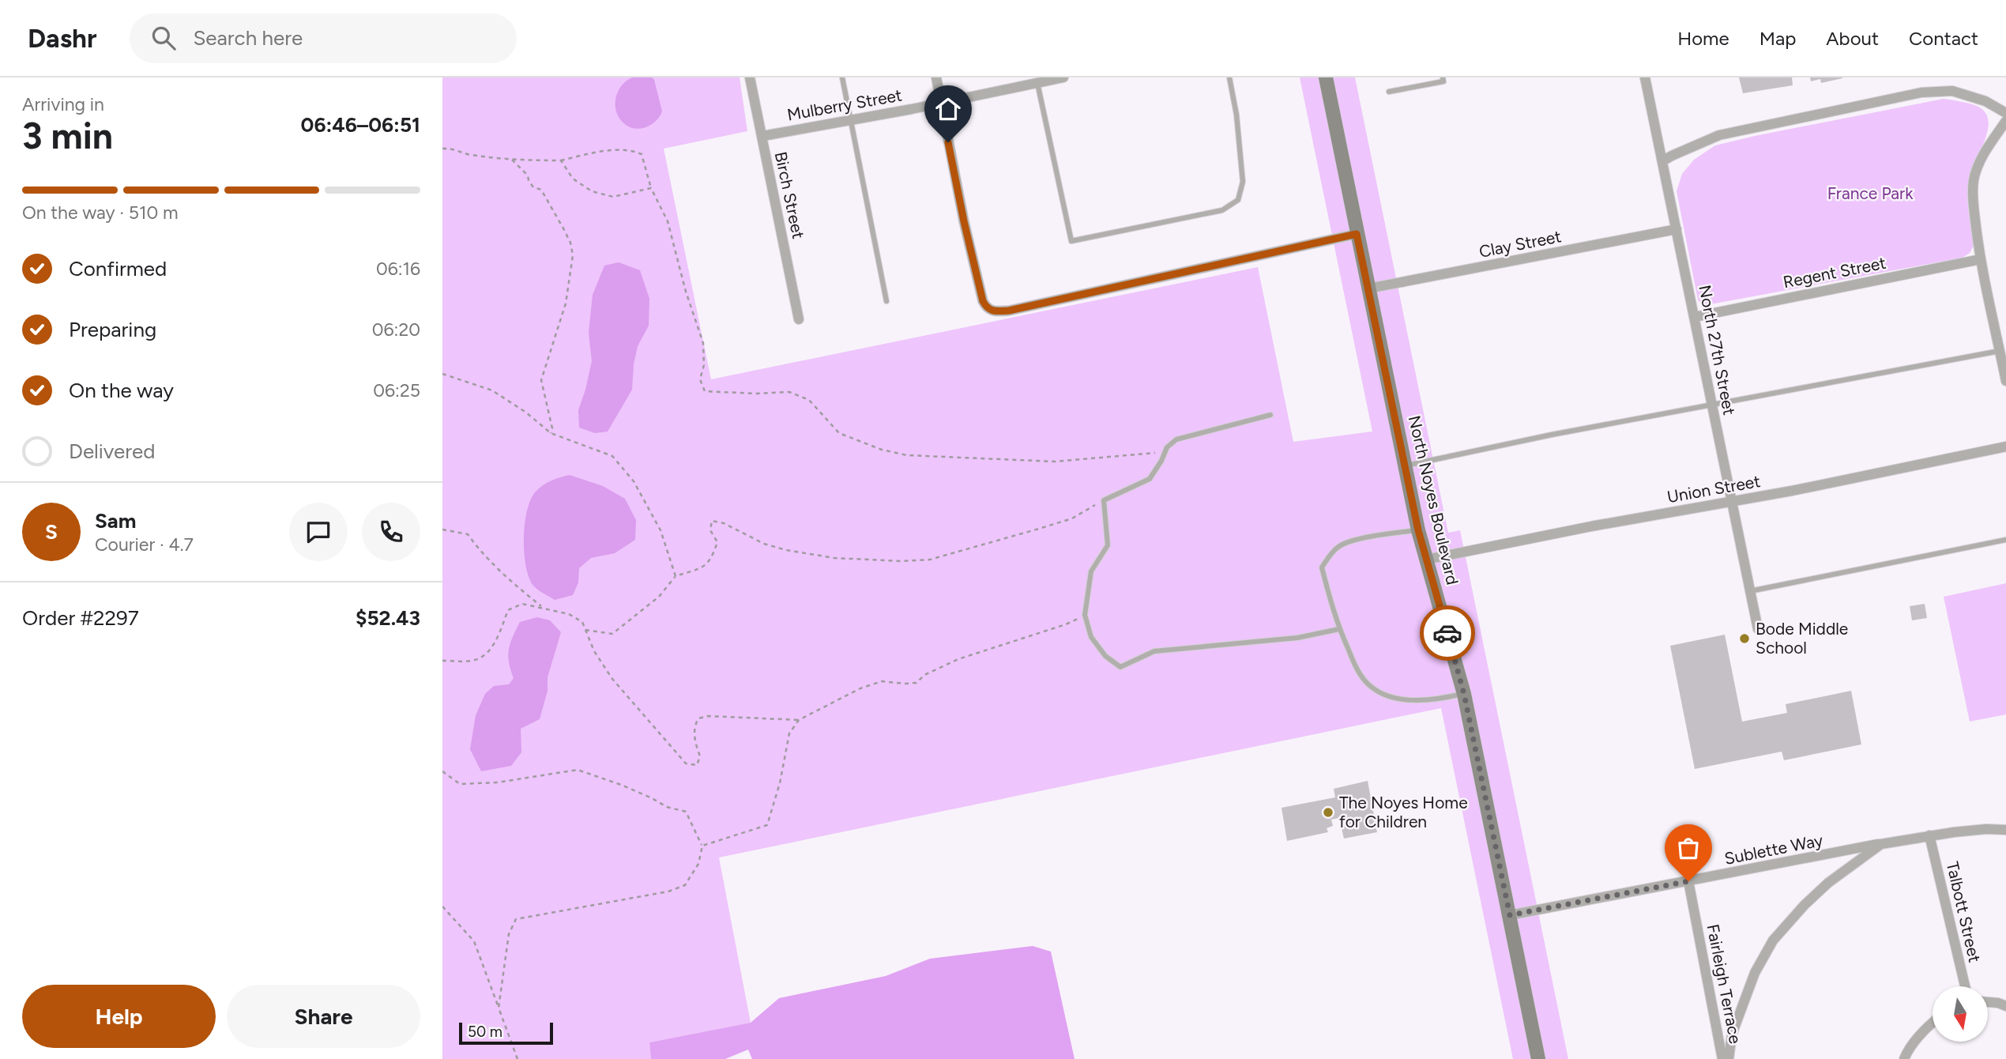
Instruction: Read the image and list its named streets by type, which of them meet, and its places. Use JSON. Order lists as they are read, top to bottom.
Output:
{
  "streets": {
    "street": [
      "Mulberry Street",
      "Birch Street",
      "Clay Street",
      "Regent Street",
      "North 27th Street",
      "Union Street",
      "North Noyes Boulevard",
      "Sublette Way",
      "Talbott Street",
      "Fairleigh Terrace"
    ]
  },
  "crossings": [
    ["Mulberry Street", "Birch Street"],
    ["Clay Street", "North 27th Street"],
    ["Clay Street", "North Noyes Boulevard"],
    ["Regent Street", "North 27th Street"],
    ["North 27th Street", "Union Street"],
    ["Union Street", "North Noyes Boulevard"],
    ["North Noyes Boulevard", "Sublette Way"],
    ["Sublette Way", "Talbott Street"],
    ["Sublette Way", "Fairleigh Terrace"]
  ],
  "parks": ["France Park"],
  "places": ["Bode Middle School", "The Noyes Home for Children"],
  "scale_bar": "50 m",
  "north": "bottom",
  "page": {
    "header": "Dashr",
    "search": "Search here",
    "nav": [
      "Home",
      "Map",
      "About",
      "Contact"
    ],
    "heading": ["3 min", "Arriving in", "06:46–06:51"],
    "panel": [
      "Sam",
      "Courier · 4.7",
      "Order #2297",
      "$52.43"
    ],
    "bar": "On the way · 510 m",
    "list": [
      ["Confirmed", "06:16"],
      ["Preparing", "06:20"],
      ["On the way", "06:25"],
      "Delivered"
    ],
    "round": "S",
    "buttons": ["Help", "Share"],
    "scale": "50 m"
  }
}
